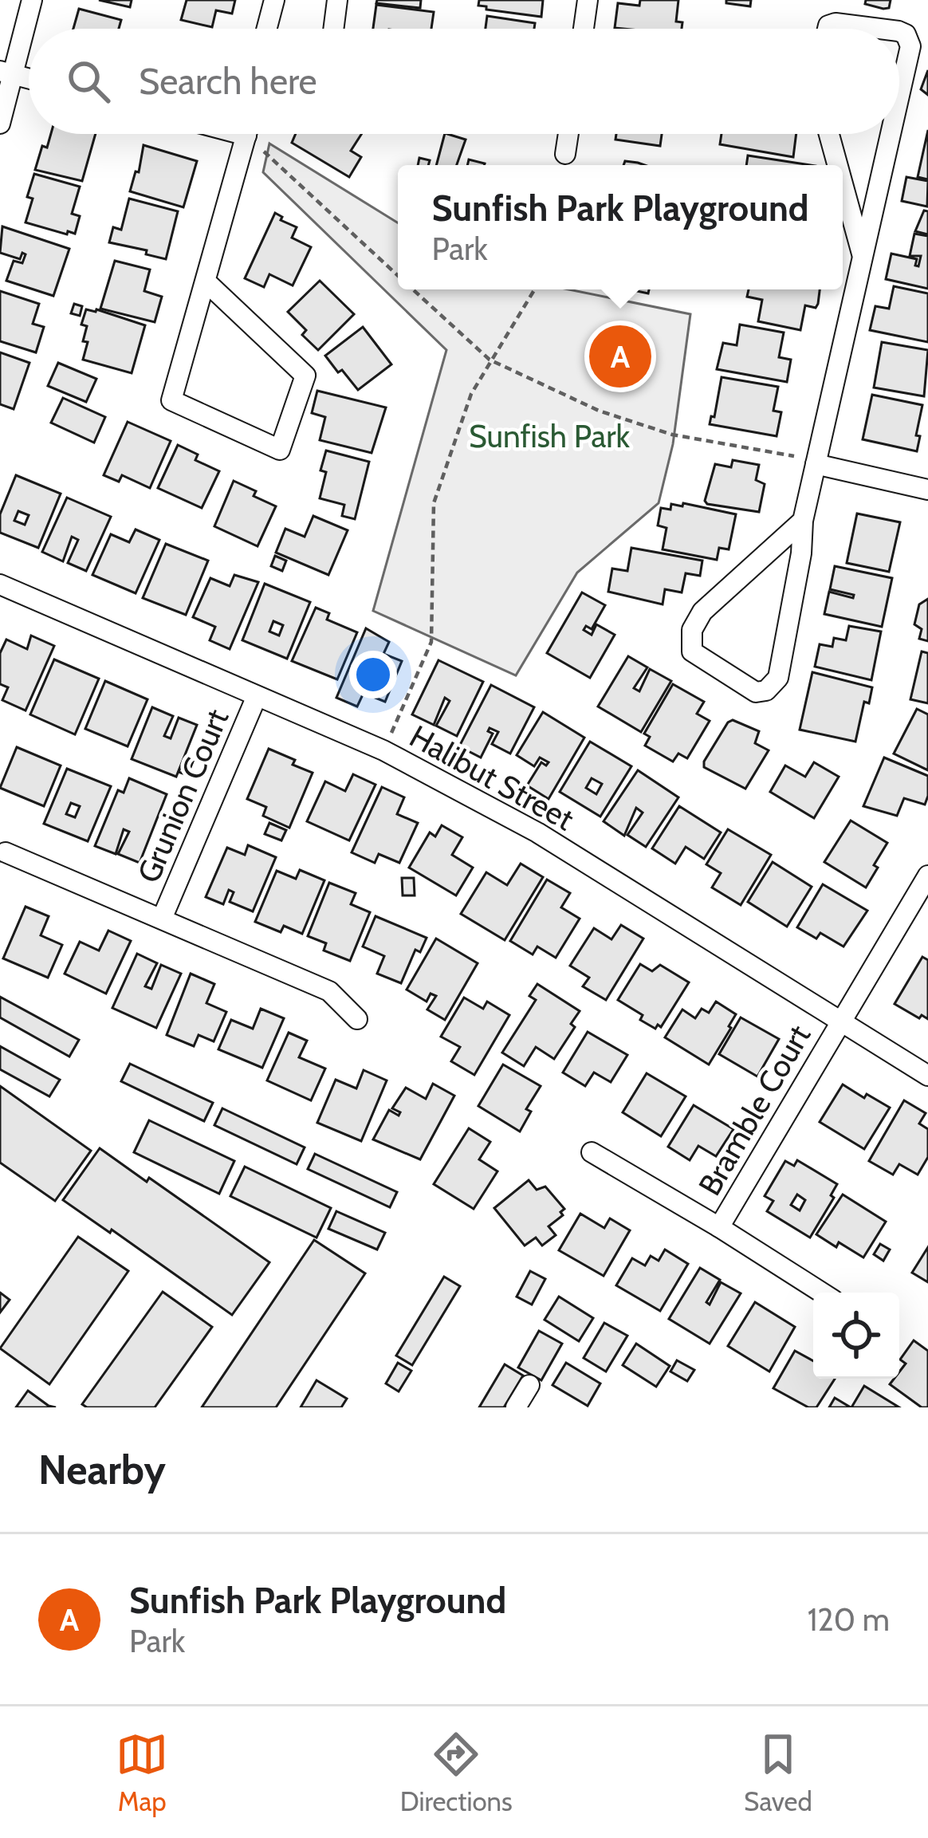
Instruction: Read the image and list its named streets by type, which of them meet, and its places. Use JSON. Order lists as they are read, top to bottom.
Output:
{
  "streets": {
    "street": ["Halibut Street", "Grunion Court", "Bramble Court"]
  },
  "crossings": [
    ["Halibut Street", "Grunion Court"],
    ["Halibut Street", "Bramble Court"]
  ],
  "parks": ["Sunfish Park"],
  "page": {
    "search": "Search here",
    "popup": ["Sunfish Park Playground", "Park"],
    "pins": "A",
    "heading": "Nearby",
    "list": [
      {
        "mark": "A",
        "name": "Sunfish Park Playground",
        "note": "Park",
        "value": "120 m"
      }
    ],
    "nav": ["Map", "Directions", "Saved"]
  }
}
